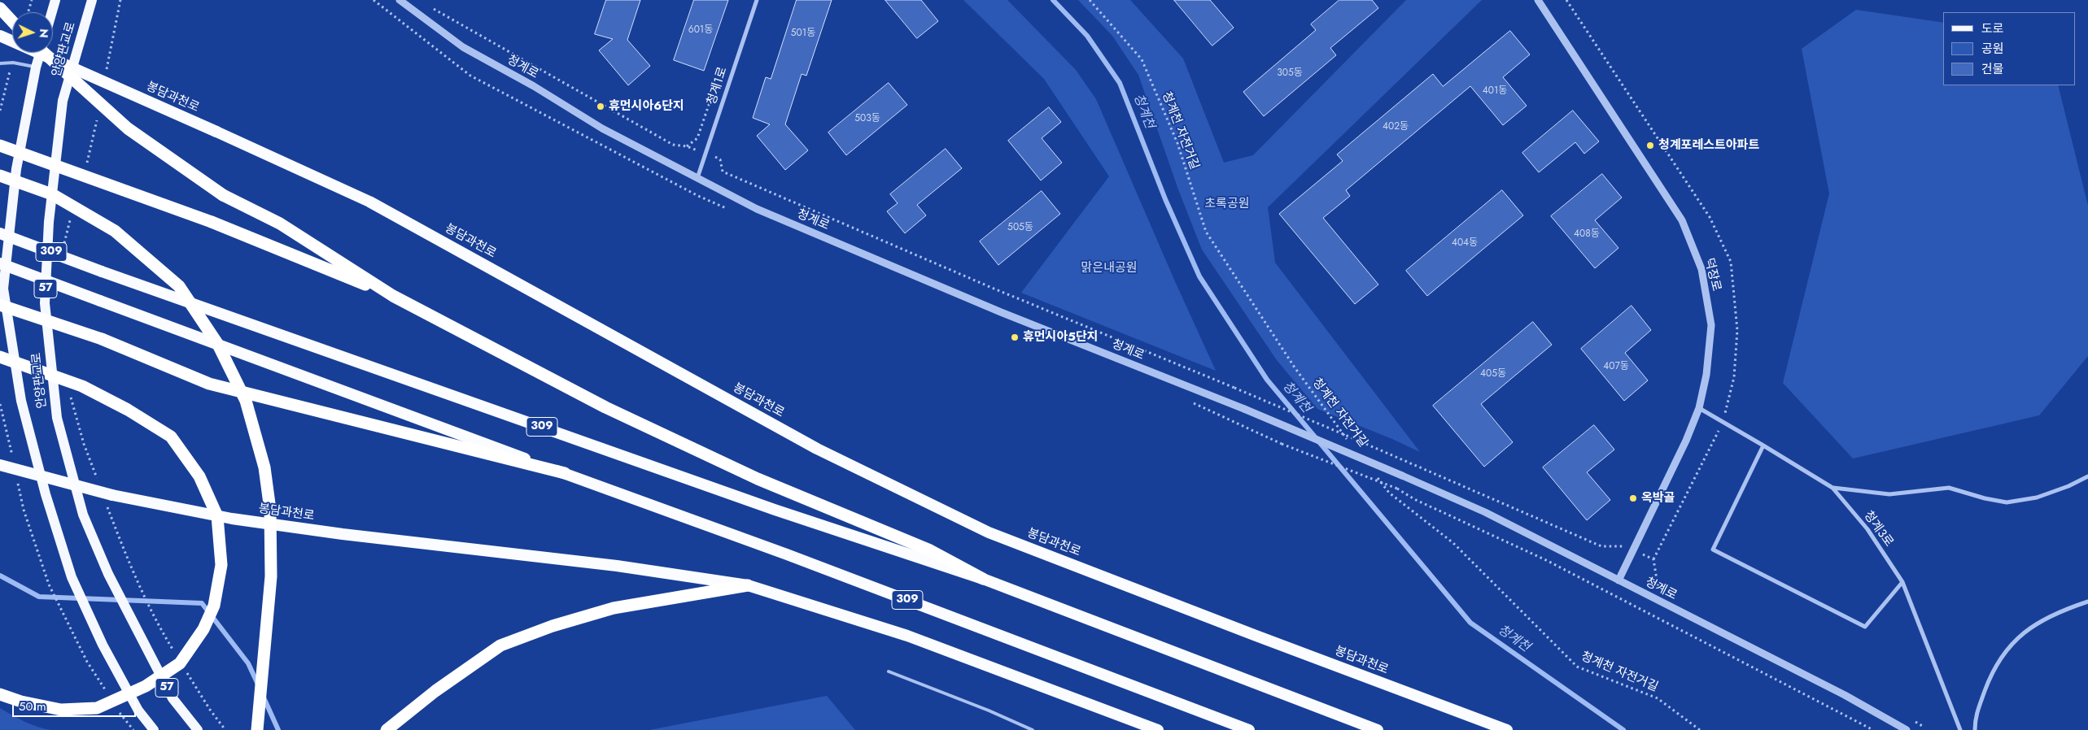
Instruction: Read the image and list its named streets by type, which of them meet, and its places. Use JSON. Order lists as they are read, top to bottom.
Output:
{
  "streets": {
    "highway": ["봉담과천로", "309"],
    "main road": ["안양판교로", "57"],
    "street": [
      "청계로",
      "청계1로",
      "덕장로",
      "청계3로"
    ],
    "path": ["청계천 자전거길"]
  },
  "crossings": [
    ["청계로", "청계1로"],
    ["청계로", "덕장로"],
    ["덕장로", "청계3로"]
  ],
  "water": ["청계천"],
  "parks": ["초록공원", "맑은내공원"],
  "places": [
    "휴먼시아6단지",
    "청계포레스트아파트",
    "휴먼시아5단지",
    "옥박골"
  ],
  "house_numbers": [
    "601동",
    "501동",
    "305동",
    "401동",
    "503동",
    "402동",
    "505동",
    "408동",
    "404동",
    "407동",
    "405동"
  ],
  "legend": ["도로", "공원", "건물"],
  "scale_bar": "50 m",
  "north": "right"
}
